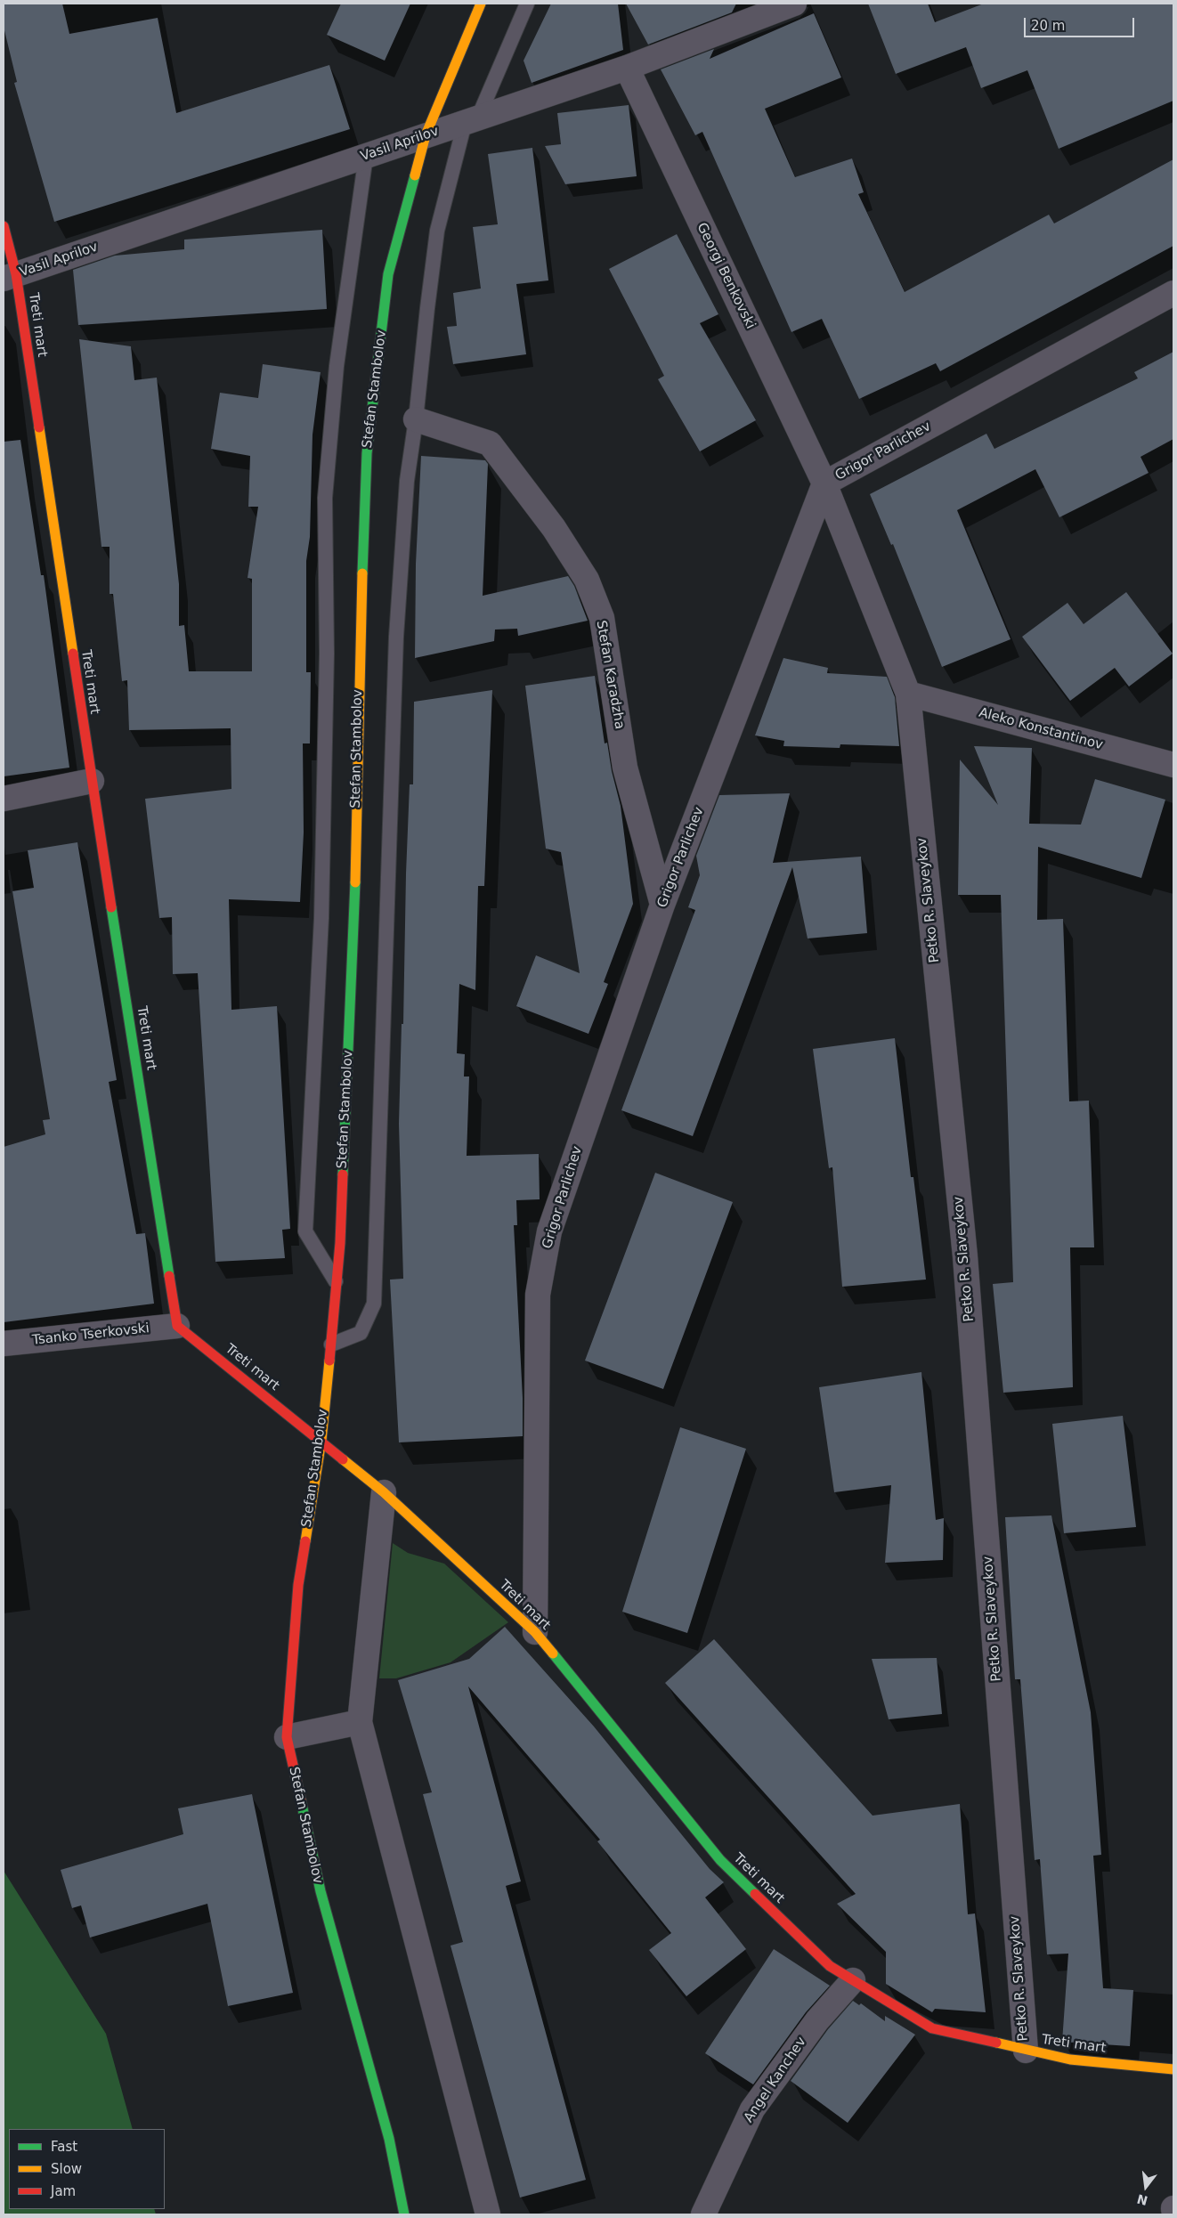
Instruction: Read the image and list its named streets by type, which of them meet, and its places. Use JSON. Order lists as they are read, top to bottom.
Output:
{
  "streets": {
    "street": [
      "Vasil Aprilov",
      "Georgi Benkovski",
      "Treti mart",
      "Stefan Stambolov",
      "Grigor Parlichev",
      "Stefan Karadzha",
      "Aleko Konstantinov",
      "Petko R. Slaveykov",
      "Tsanko Tserkovski",
      "Angel Kanchev"
    ]
  },
  "crossings": [
    ["Vasil Aprilov", "Georgi Benkovski"],
    ["Vasil Aprilov", "Treti mart"],
    ["Vasil Aprilov", "Stefan Stambolov"],
    ["Georgi Benkovski", "Grigor Parlichev"],
    ["Georgi Benkovski", "Petko R. Slaveykov"],
    ["Treti mart", "Stefan Stambolov"],
    ["Treti mart", "Grigor Parlichev"],
    ["Treti mart", "Petko R. Slaveykov"],
    ["Treti mart", "Tsanko Tserkovski"],
    ["Treti mart", "Angel Kanchev"],
    ["Grigor Parlichev", "Stefan Karadzha"],
    ["Grigor Parlichev", "Petko R. Slaveykov"],
    ["Aleko Konstantinov", "Petko R. Slaveykov"]
  ],
  "legend": ["Fast", "Slow", "Jam"],
  "scale_bar": "20 m",
  "north": "bottom"
}
